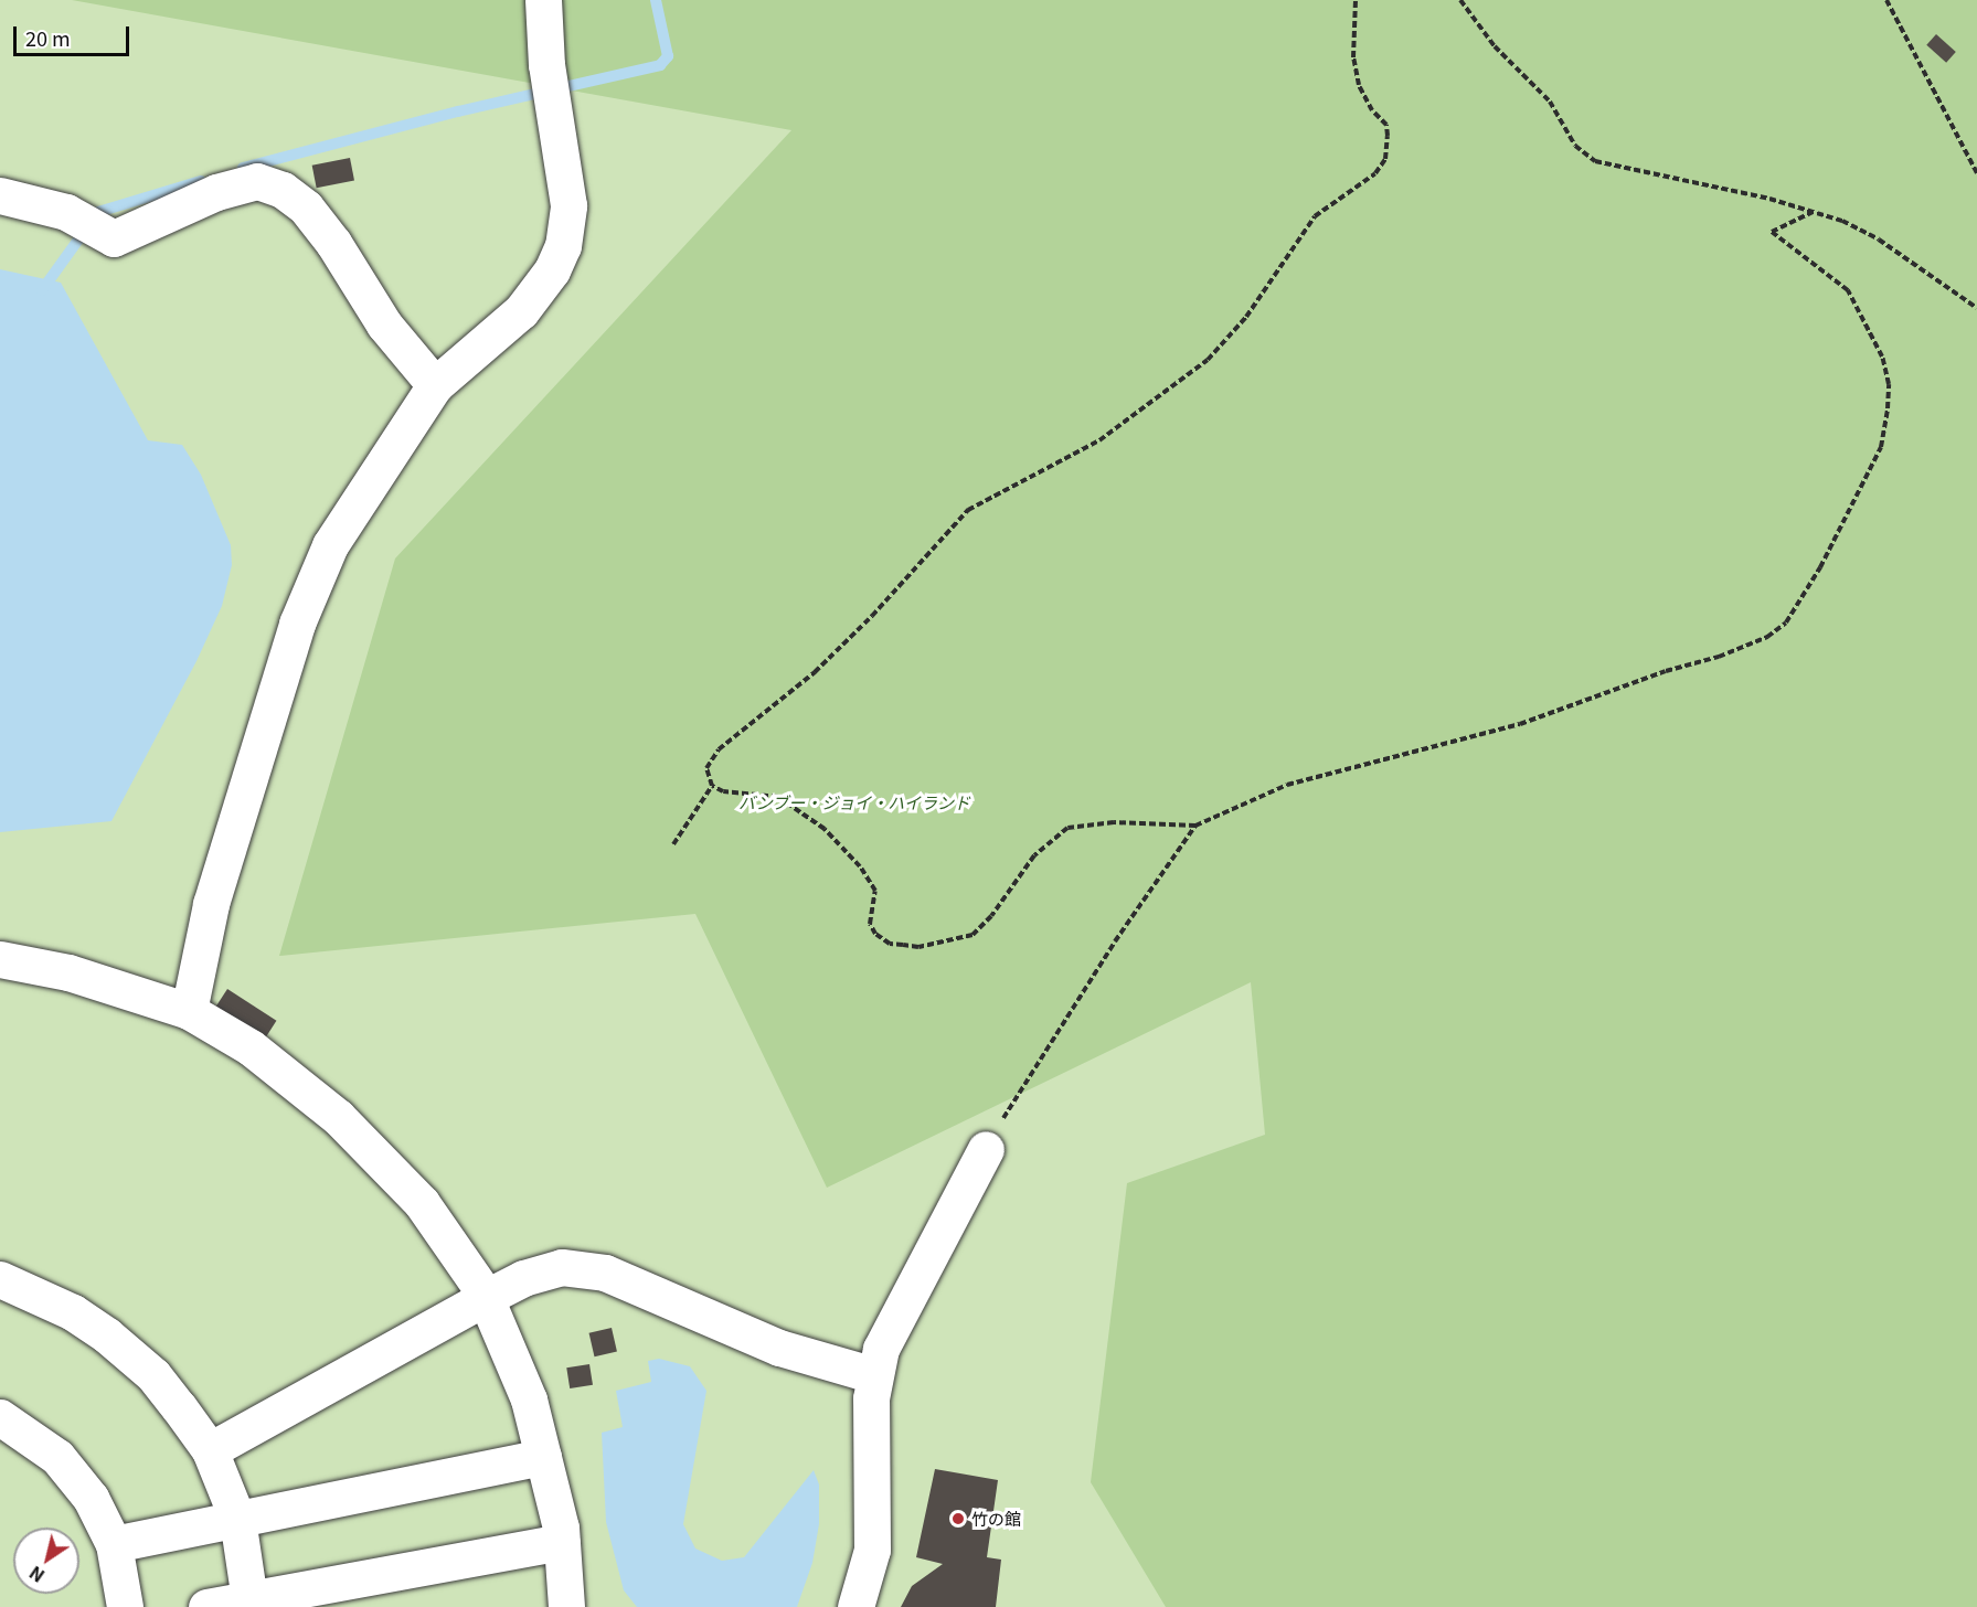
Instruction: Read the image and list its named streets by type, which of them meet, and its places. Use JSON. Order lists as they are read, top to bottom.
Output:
{
  "parks": ["バンブー・ジョイ・ハイランド"],
  "places": ["竹の館"],
  "scale_bar": "20 m",
  "north": "bottom left"
}
